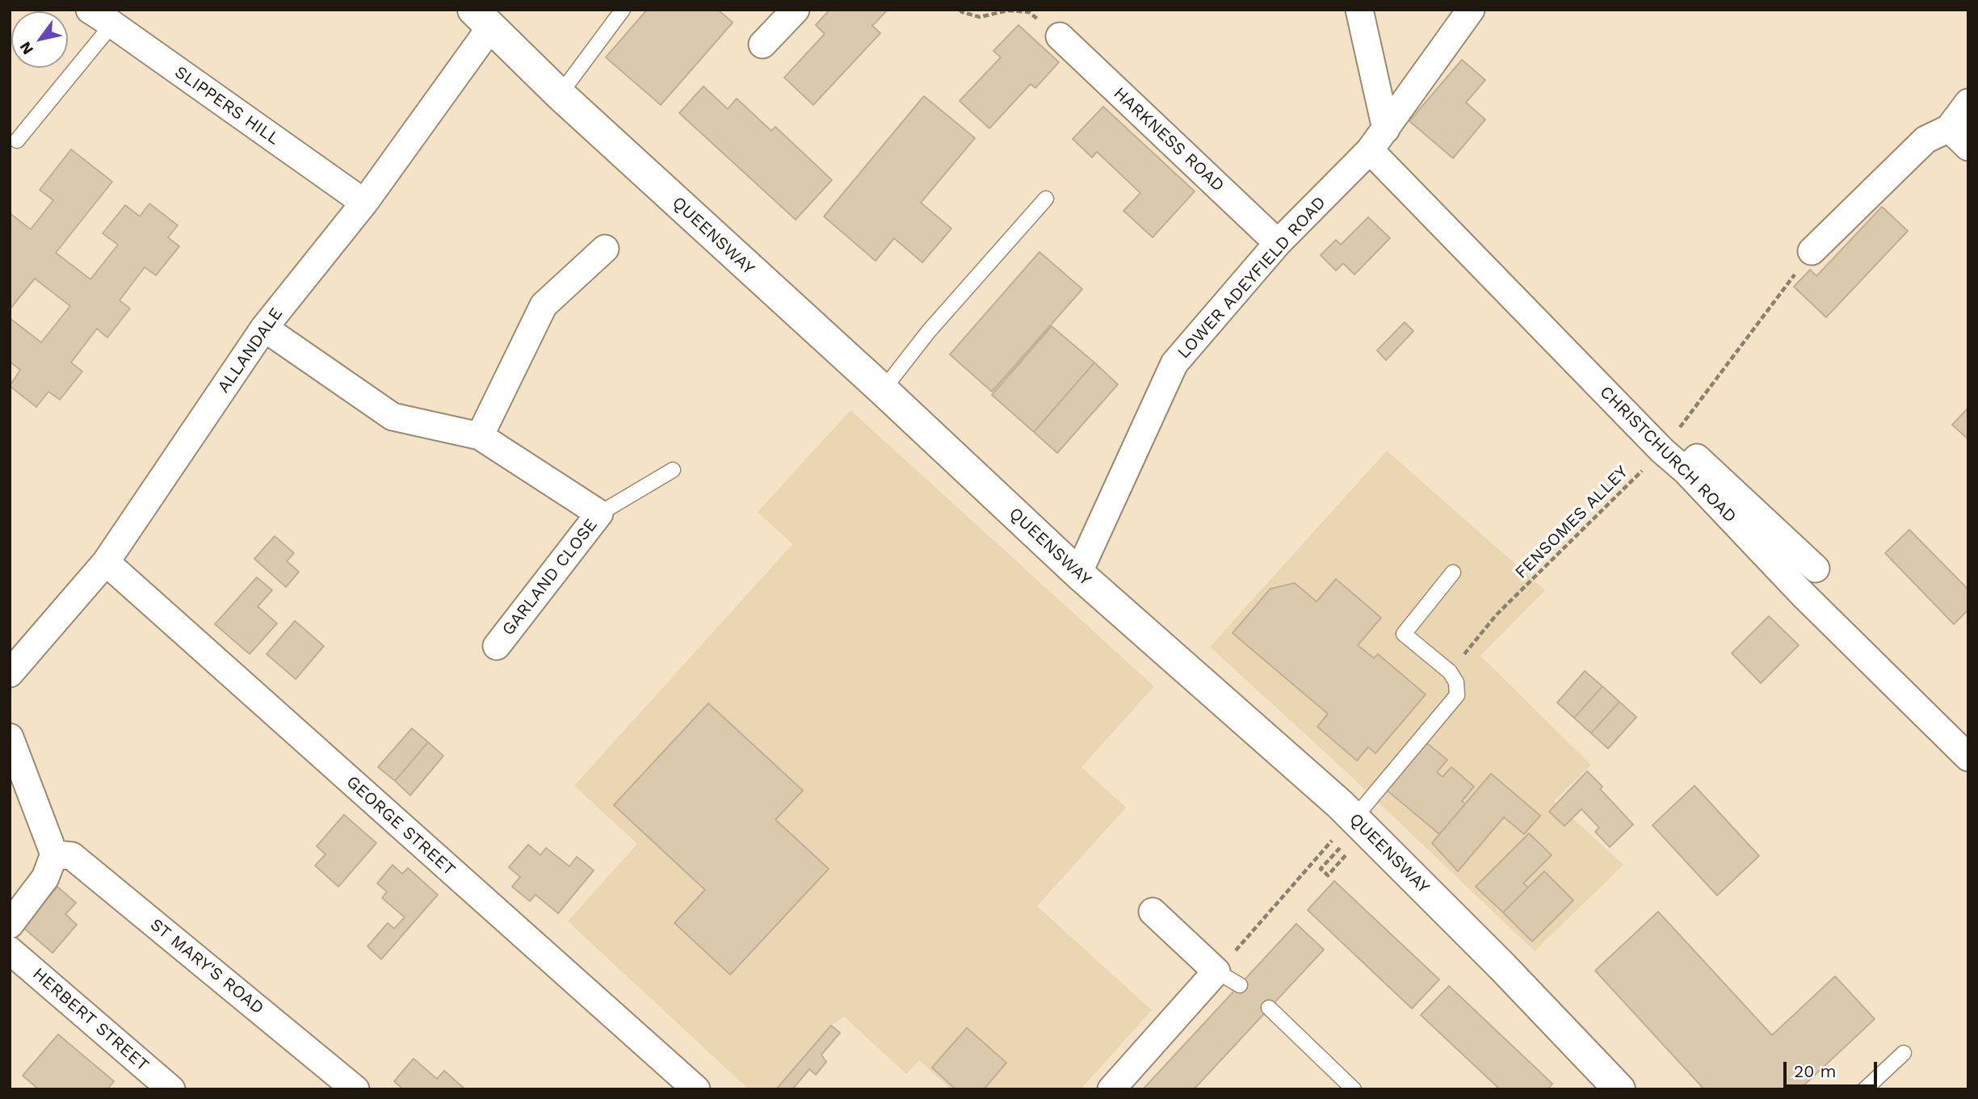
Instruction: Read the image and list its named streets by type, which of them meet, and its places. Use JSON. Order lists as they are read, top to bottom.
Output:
{
  "streets": {
    "main road": ["QUEENSWAY"],
    "street": [
      "SLIPPERS HILL",
      "HARKNESS ROAD",
      "LOWER ADEYFIELD ROAD",
      "ALLANDALE",
      "CHRISTCHURCH ROAD",
      "GARLAND CLOSE",
      "GEORGE STREET",
      "ST MARY'S ROAD",
      "HERBERT STREET"
    ],
    "path": ["FENSOMES ALLEY"]
  },
  "crossings": [
    ["SLIPPERS HILL", "ALLANDALE"],
    ["HARKNESS ROAD", "LOWER ADEYFIELD ROAD"],
    ["QUEENSWAY", "LOWER ADEYFIELD ROAD"],
    ["QUEENSWAY", "ALLANDALE"],
    ["LOWER ADEYFIELD ROAD", "CHRISTCHURCH ROAD"],
    ["ALLANDALE", "GARLAND CLOSE"],
    ["ALLANDALE", "GEORGE STREET"],
    ["CHRISTCHURCH ROAD", "FENSOMES ALLEY"]
  ],
  "scale_bar": "20 m",
  "north": "bottom left"
}
